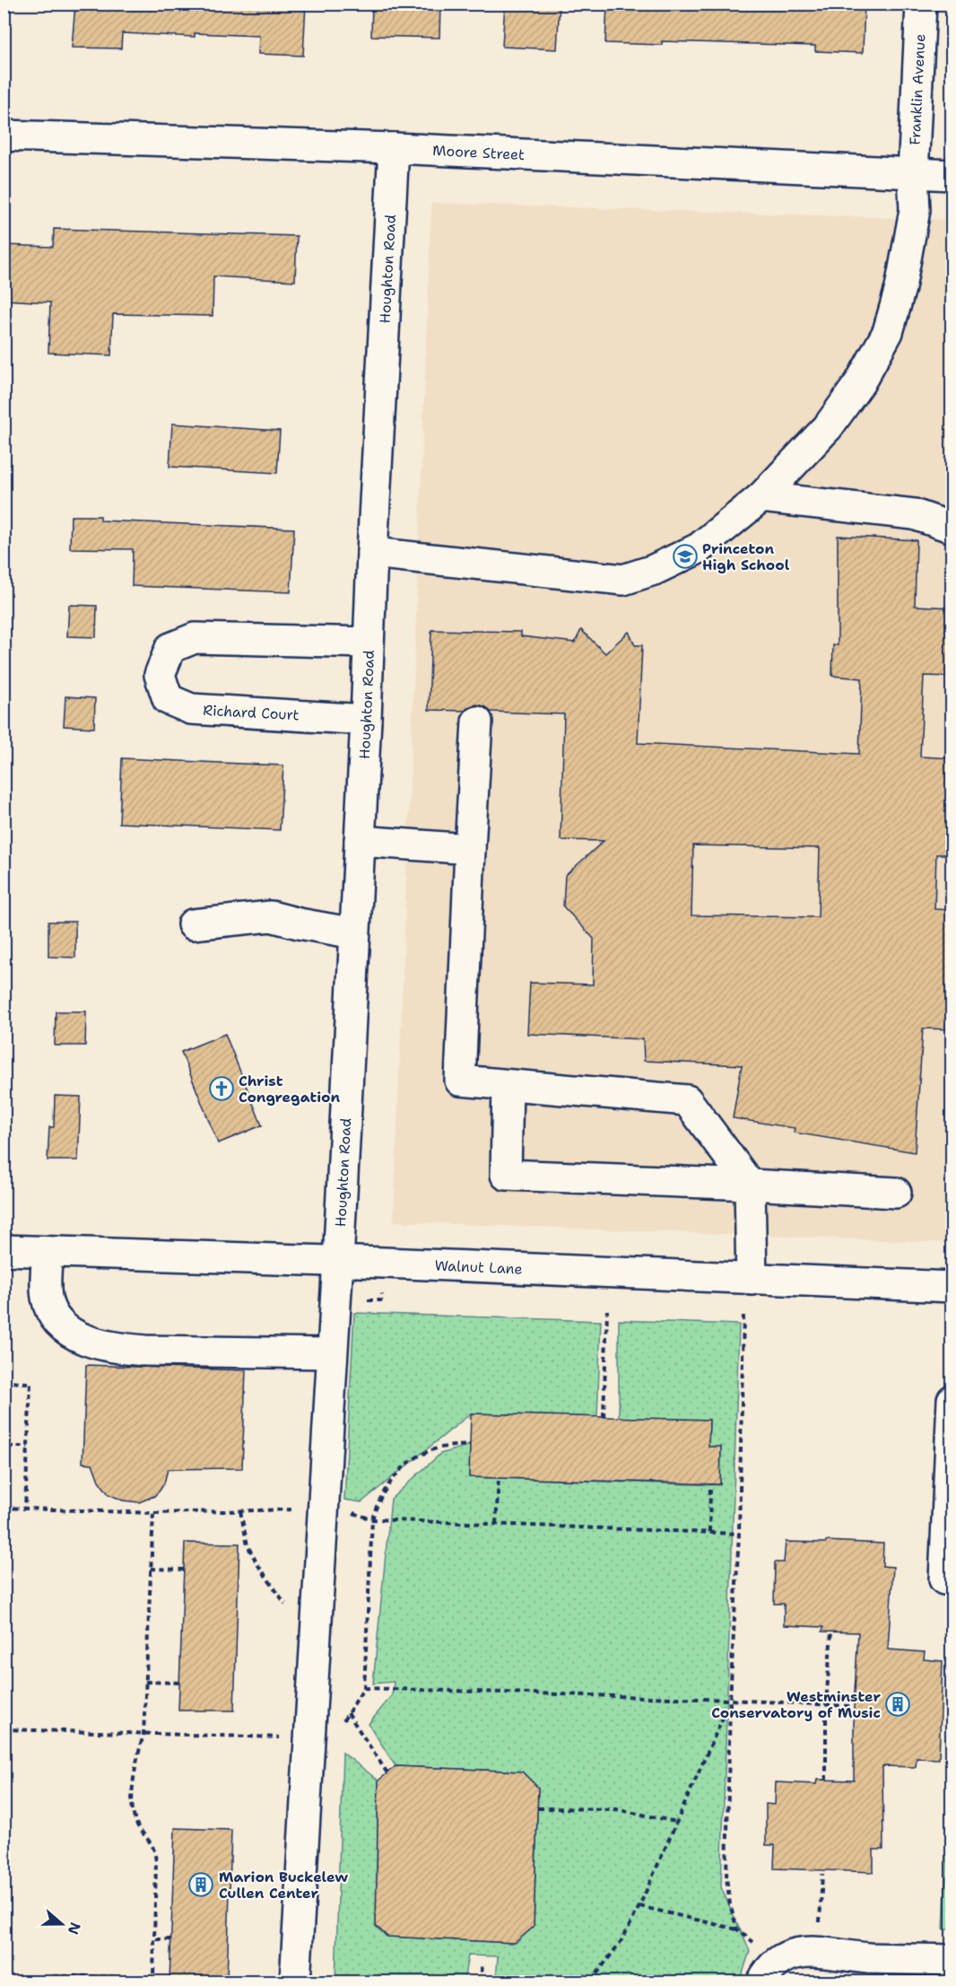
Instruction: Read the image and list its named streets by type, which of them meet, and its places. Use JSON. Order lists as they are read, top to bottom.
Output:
{
  "streets": {
    "street": [
      "Franklin Avenue",
      "Moore Street",
      "Houghton Road",
      "Richard Court",
      "Walnut Lane"
    ]
  },
  "crossings": [
    ["Franklin Avenue", "Moore Street"],
    ["Franklin Avenue", "Houghton Road"],
    ["Moore Street", "Houghton Road"],
    ["Houghton Road", "Richard Court"],
    ["Houghton Road", "Walnut Lane"]
  ],
  "places": {
    "school or university": ["Princeton High School"],
    "church": ["Christ Congregation"],
    "building": ["Westminster Conservatory of Music", "Marion Buckelew Cullen Center"]
  },
  "north": "right"
}
